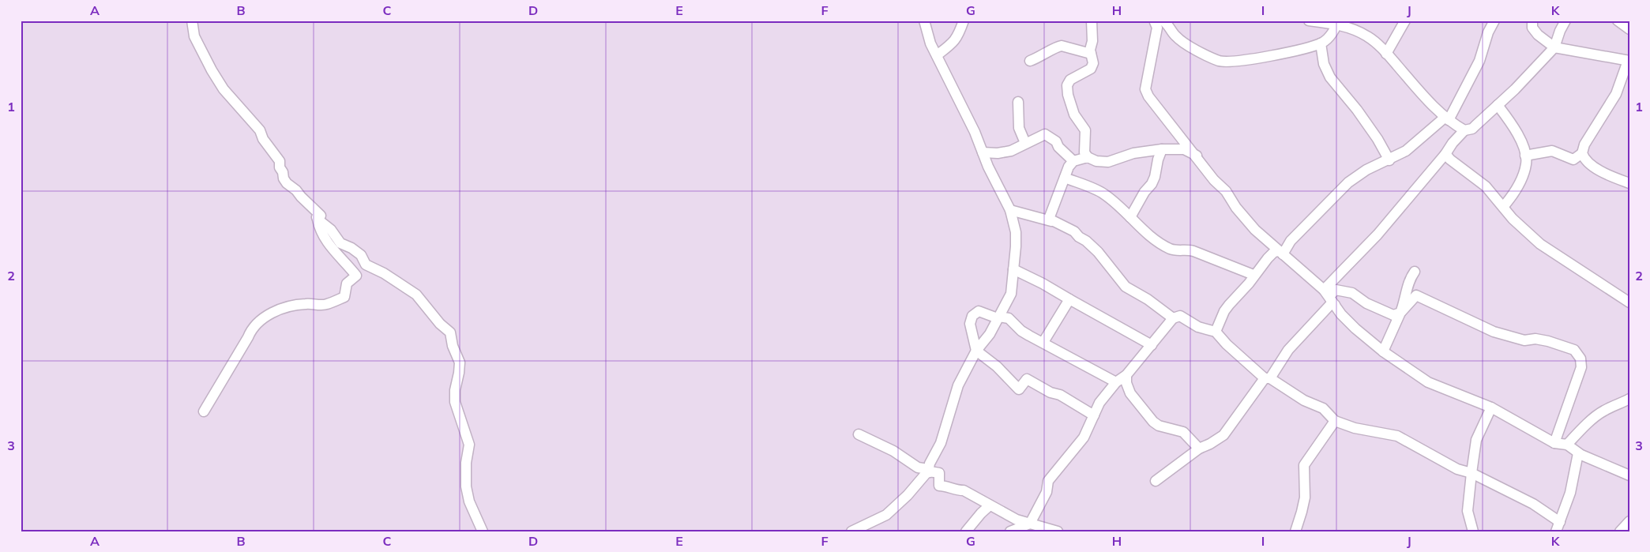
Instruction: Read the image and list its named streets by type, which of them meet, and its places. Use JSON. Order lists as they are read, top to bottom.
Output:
{
  "grid": {
    "columns": [
      "A",
      "B",
      "C",
      "D",
      "E",
      "F",
      "G",
      "H",
      "I",
      "J",
      "K"
    ],
    "rows": ["1", "2", "3"]
  }
}
